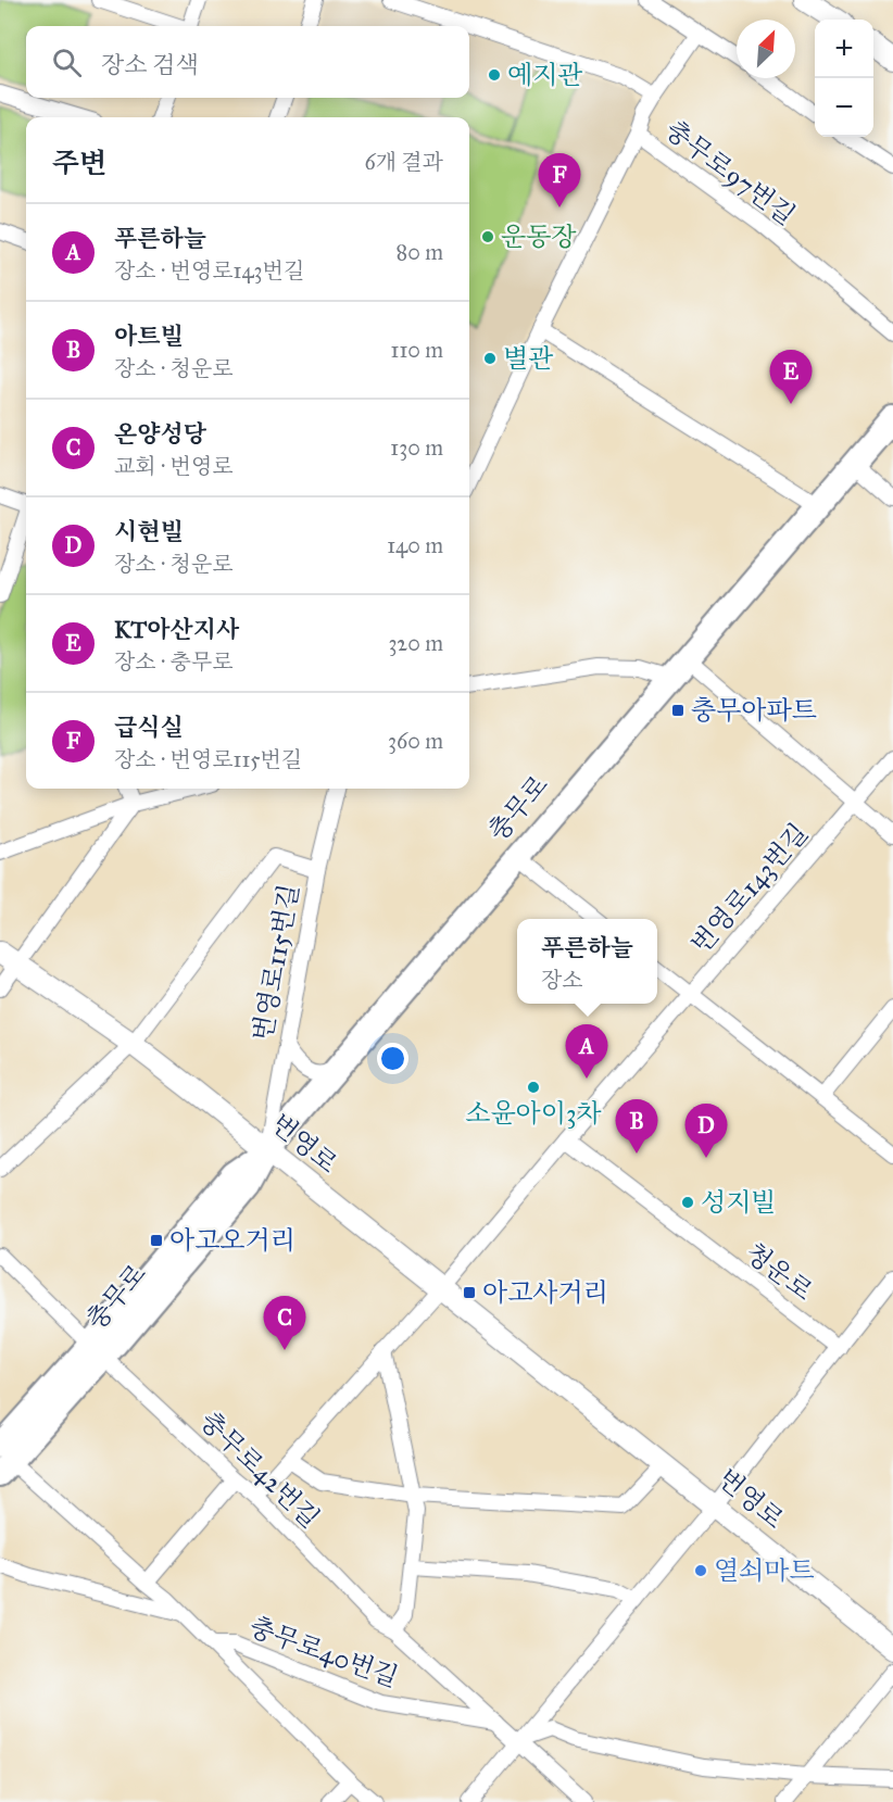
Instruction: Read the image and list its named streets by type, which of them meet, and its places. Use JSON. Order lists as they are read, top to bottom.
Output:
{
  "streets": {
    "main road": ["충무로"],
    "street": [
      "충무로97번길",
      "번영로143번길",
      "번영로115번길",
      "번영로",
      "청운로",
      "충무로42번길",
      "충무로40번길"
    ]
  },
  "crossings": [
    ["충무로", "번영로115번길"],
    ["충무로", "번영로"],
    ["충무로", "충무로42번길"],
    ["충무로", "충무로40번길"],
    ["번영로143번길", "번영로"],
    ["번영로143번길", "청운로"],
    ["번영로115번길", "번영로"],
    ["충무로42번길", "충무로40번길"]
  ],
  "places": {
    "other": [
      "예지관",
      "운동장",
      "별관",
      "소윤아이3차",
      "성지빌",
      "열쇠마트"
    ],
    "transit": ["충무아파트", "아고오거리", "아고사거리"]
  },
  "north": "top right",
  "page": {
    "map_buttons": ["+", "−"],
    "search": "장소 검색",
    "heading": ["주변", "6개 결과"],
    "pins": [
      "F",
      "E",
      "A",
      "B",
      "D",
      "C"
    ],
    "list": [
      {
        "mark": "A",
        "name": "푸른하늘",
        "note": "장소 · 번영로143번길",
        "value": "80 m"
      },
      {
        "mark": "B",
        "name": "아트빌",
        "note": "장소 · 청운로",
        "value": "110 m"
      },
      {
        "mark": "C",
        "name": "온양성당",
        "note": "교회 · 번영로",
        "value": "130 m"
      },
      {
        "mark": "D",
        "name": "시현빌",
        "note": "장소 · 청운로",
        "value": "140 m"
      },
      {
        "mark": "E",
        "name": "KT아산지사",
        "note": "장소 · 충무로",
        "value": "320 m"
      },
      {
        "mark": "F",
        "name": "급식실",
        "note": "장소 · 번영로115번길",
        "value": "360 m"
      }
    ],
    "popup": ["푸른하늘", "장소"]
  }
}
